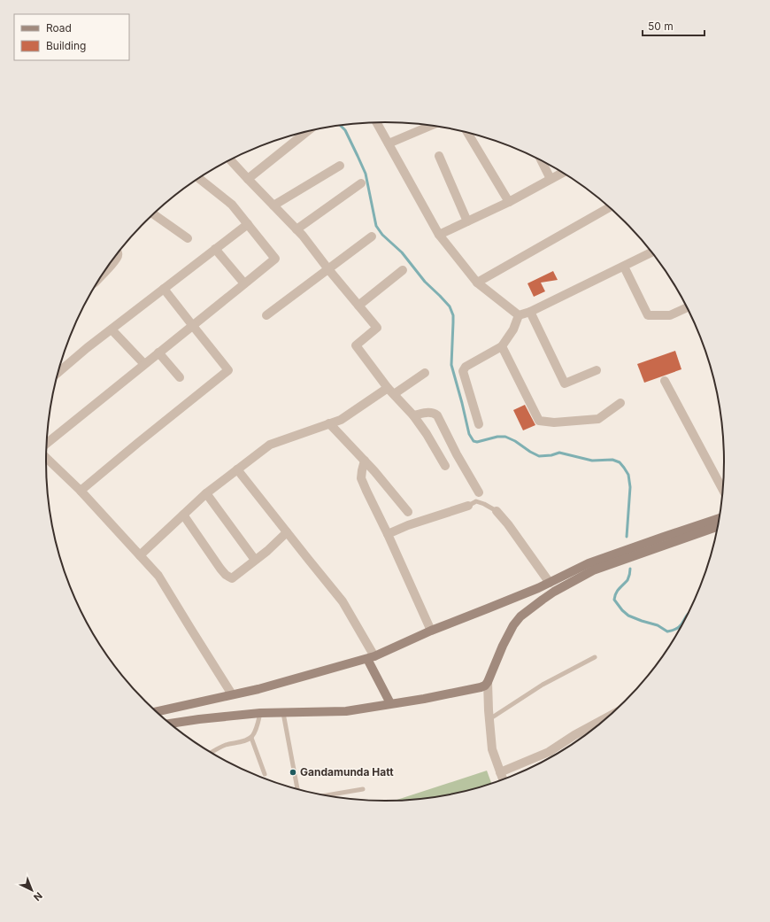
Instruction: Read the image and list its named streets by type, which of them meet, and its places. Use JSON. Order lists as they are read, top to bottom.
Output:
{
  "places": ["Gandamunda Hatt"],
  "legend": ["Road", "Building"],
  "scale_bar": "50 m",
  "north": "bottom right"
}
